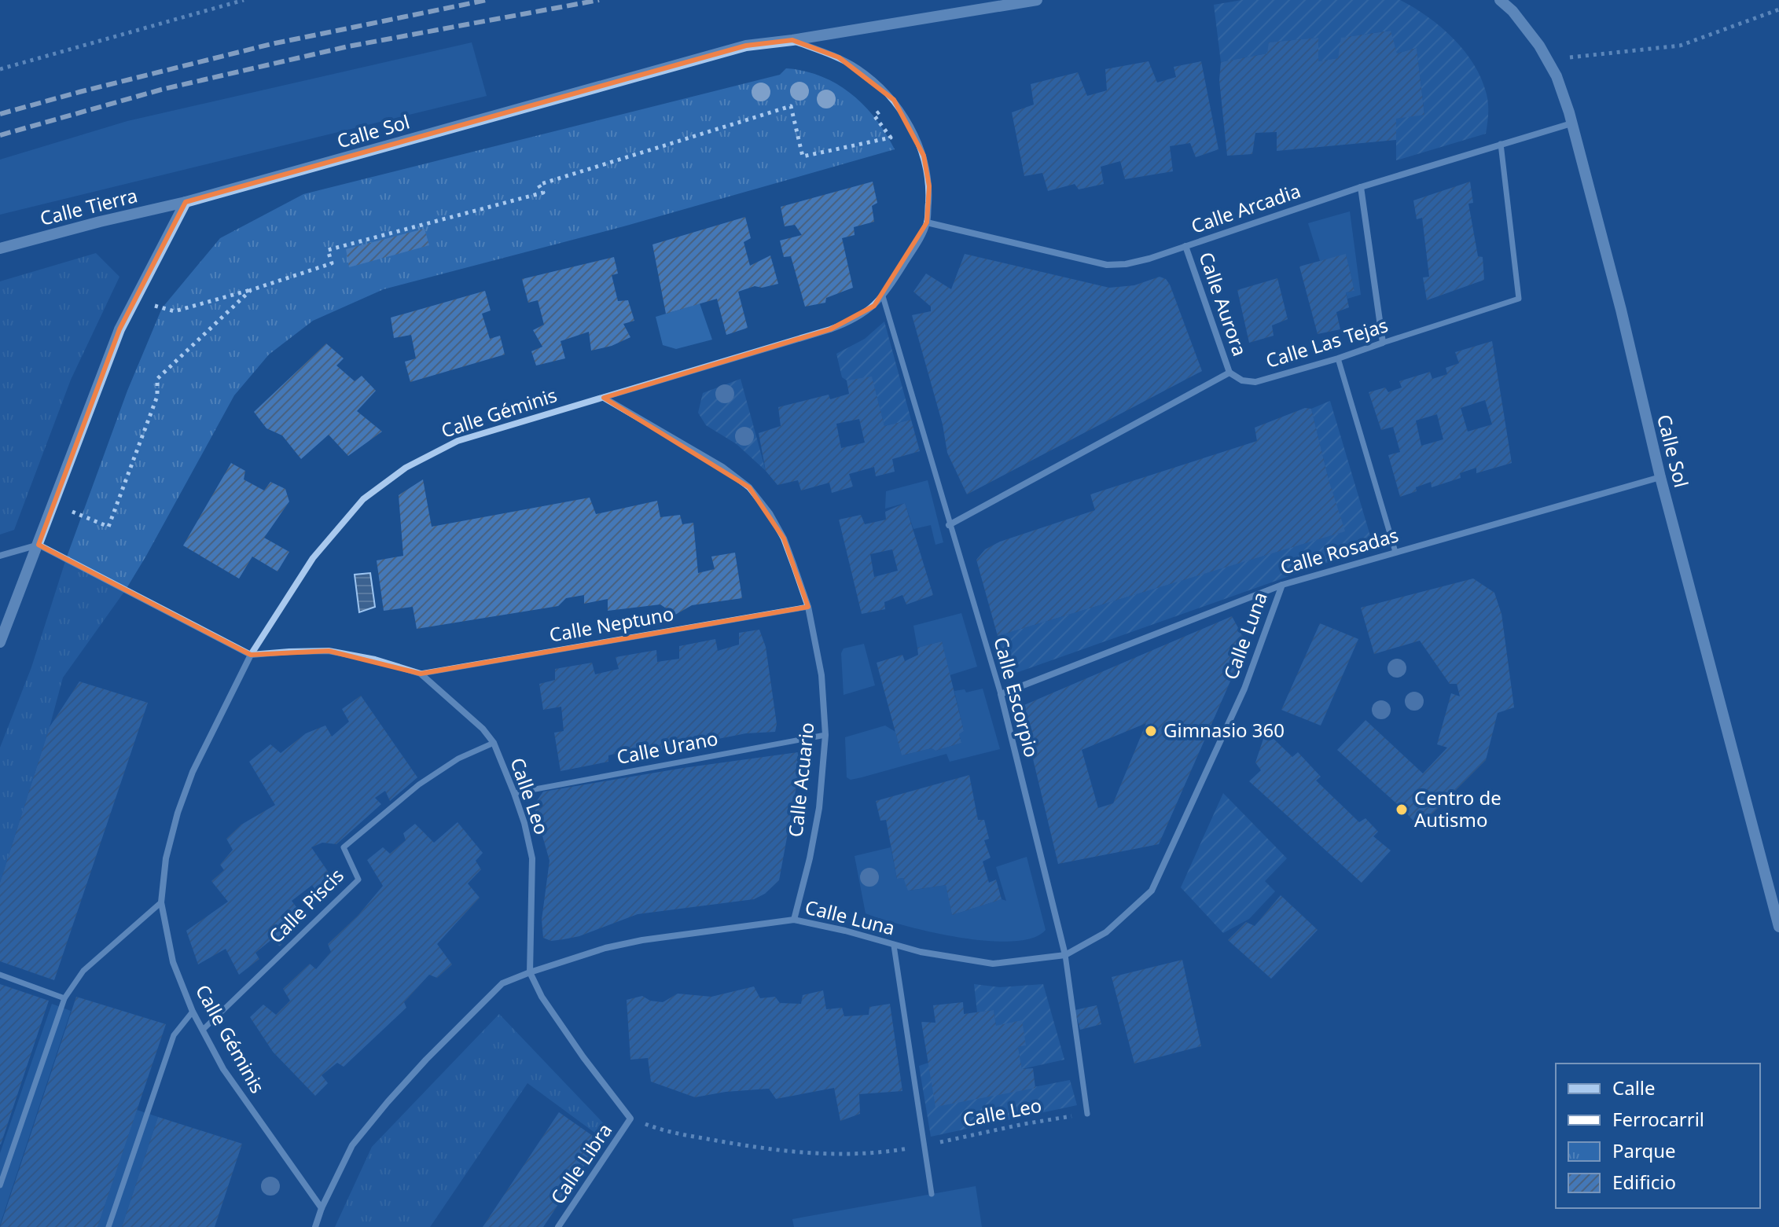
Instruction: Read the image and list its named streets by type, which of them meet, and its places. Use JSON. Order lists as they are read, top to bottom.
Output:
{
  "streets": {
    "street": [
      "Calle Sol",
      "Calle Tierra",
      "Calle Arcadia",
      "Calle Aurora",
      "Calle Las Tejas",
      "Calle Géminis",
      "Calle Rosadas",
      "Calle Neptuno",
      "Calle Luna",
      "Calle Escorpio",
      "Calle Urano",
      "Calle Acuario",
      "Calle Leo",
      "Calle Piscis",
      "Calle Libra"
    ]
  },
  "crossings": [
    ["Calle Sol", "Calle Tierra"],
    ["Calle Sol", "Calle Arcadia"],
    ["Calle Sol", "Calle Géminis"],
    ["Calle Sol", "Calle Rosadas"],
    ["Calle Arcadia", "Calle Aurora"],
    ["Calle Arcadia", "Calle Las Tejas"],
    ["Calle Arcadia", "Calle Géminis"],
    ["Calle Aurora", "Calle Las Tejas"],
    ["Calle Géminis", "Calle Luna"],
    ["Calle Géminis", "Calle Escorpio"],
    ["Calle Géminis", "Calle Acuario"],
    ["Calle Géminis", "Calle Leo"],
    ["Calle Géminis", "Calle Piscis"],
    ["Calle Rosadas", "Calle Luna"],
    ["Calle Rosadas", "Calle Escorpio"],
    ["Calle Neptuno", "Calle Acuario"],
    ["Calle Neptuno", "Calle Leo"],
    ["Calle Luna", "Calle Escorpio"],
    ["Calle Luna", "Calle Acuario"],
    ["Calle Luna", "Calle Leo"],
    ["Calle Escorpio", "Calle Leo"],
    ["Calle Urano", "Calle Acuario"],
    ["Calle Urano", "Calle Leo"],
    ["Calle Leo", "Calle Piscis"],
    ["Calle Leo", "Calle Libra"]
  ],
  "places": ["Gimnasio 360", "Centro de Autismo"],
  "legend": [
    "Calle",
    "Ferrocarril",
    "Parque",
    "Edificio"
  ]
}
